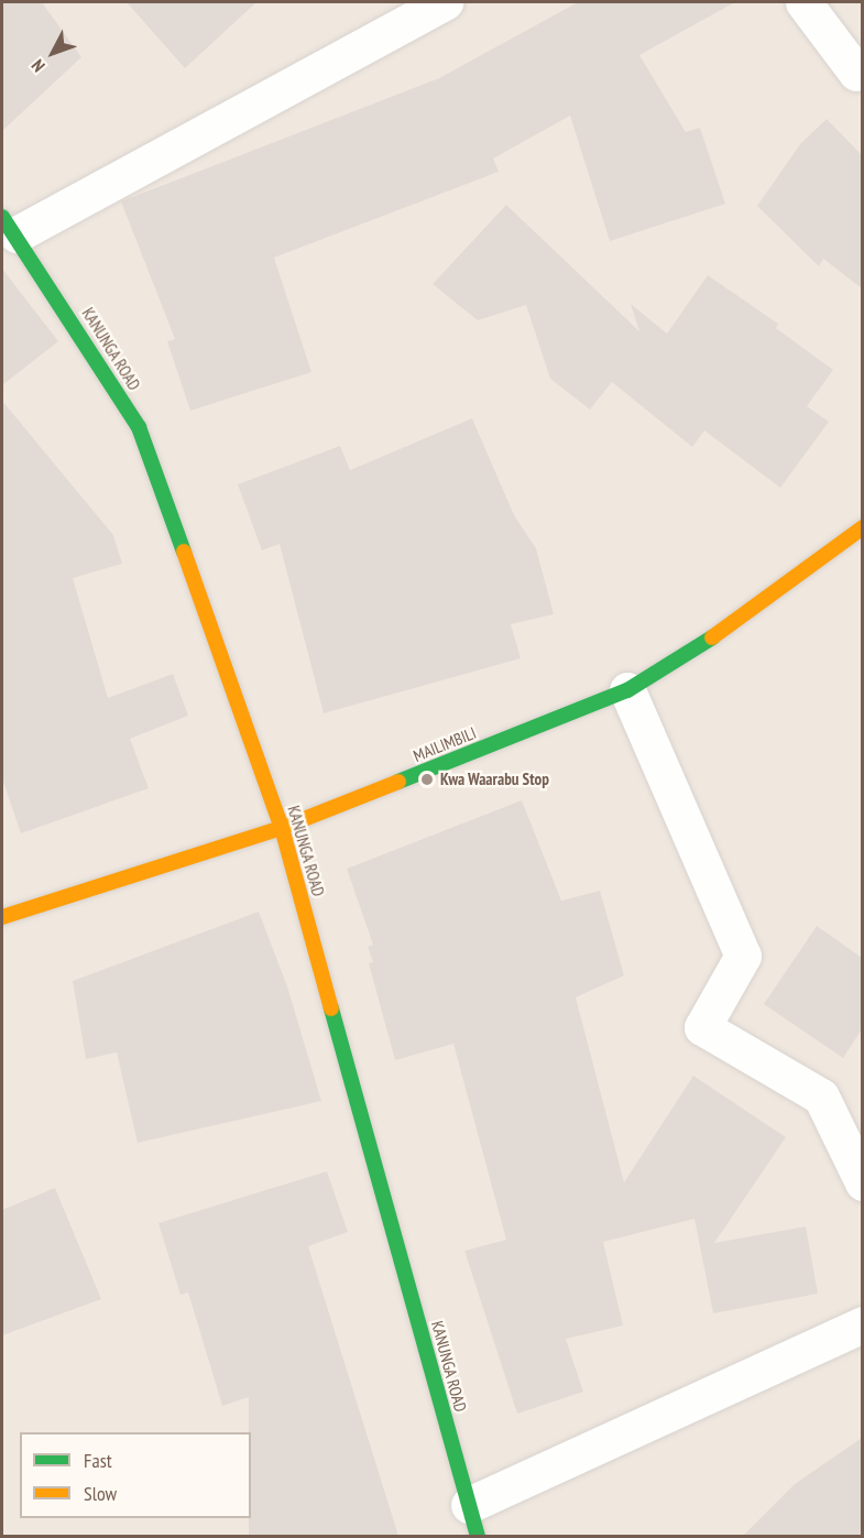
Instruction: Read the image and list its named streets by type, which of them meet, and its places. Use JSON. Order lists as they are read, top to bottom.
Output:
{
  "streets": {
    "street": ["KANUNGA ROAD", "MAILIMBILI"]
  },
  "crossings": [
    ["KANUNGA ROAD", "MAILIMBILI"]
  ],
  "places": ["Kwa Waarabu Stop"],
  "legend": ["Fast", "Slow"],
  "north": "bottom left"
}
